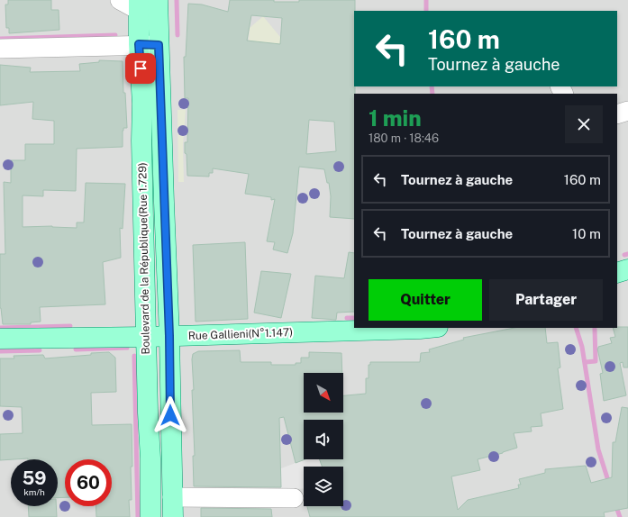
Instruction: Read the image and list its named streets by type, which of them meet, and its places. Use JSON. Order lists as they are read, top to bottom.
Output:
{
  "streets": {
    "main road": ["Boulevard de la République(Rue 1.729)", "Rue Gallieni(N°1.147)"]
  },
  "crossings": [
    ["Boulevard de la République(Rue 1.729)", "Rue Gallieni(N°1.147)"]
  ],
  "north": "bottom right",
  "page": {
    "turn": ["160 m", "Tournez à gauche"],
    "heading": ["1 min", "180 m · 18:46"],
    "list": [
      {
        "name": "Tournez à gauche",
        "value": "160 m"
      },
      {
        "name": "Tournez à gauche",
        "value": "10 m"
      }
    ],
    "buttons": ["Quitter", "Partager"],
    "speed": "59 km/h",
    "limit": "60"
  }
}
